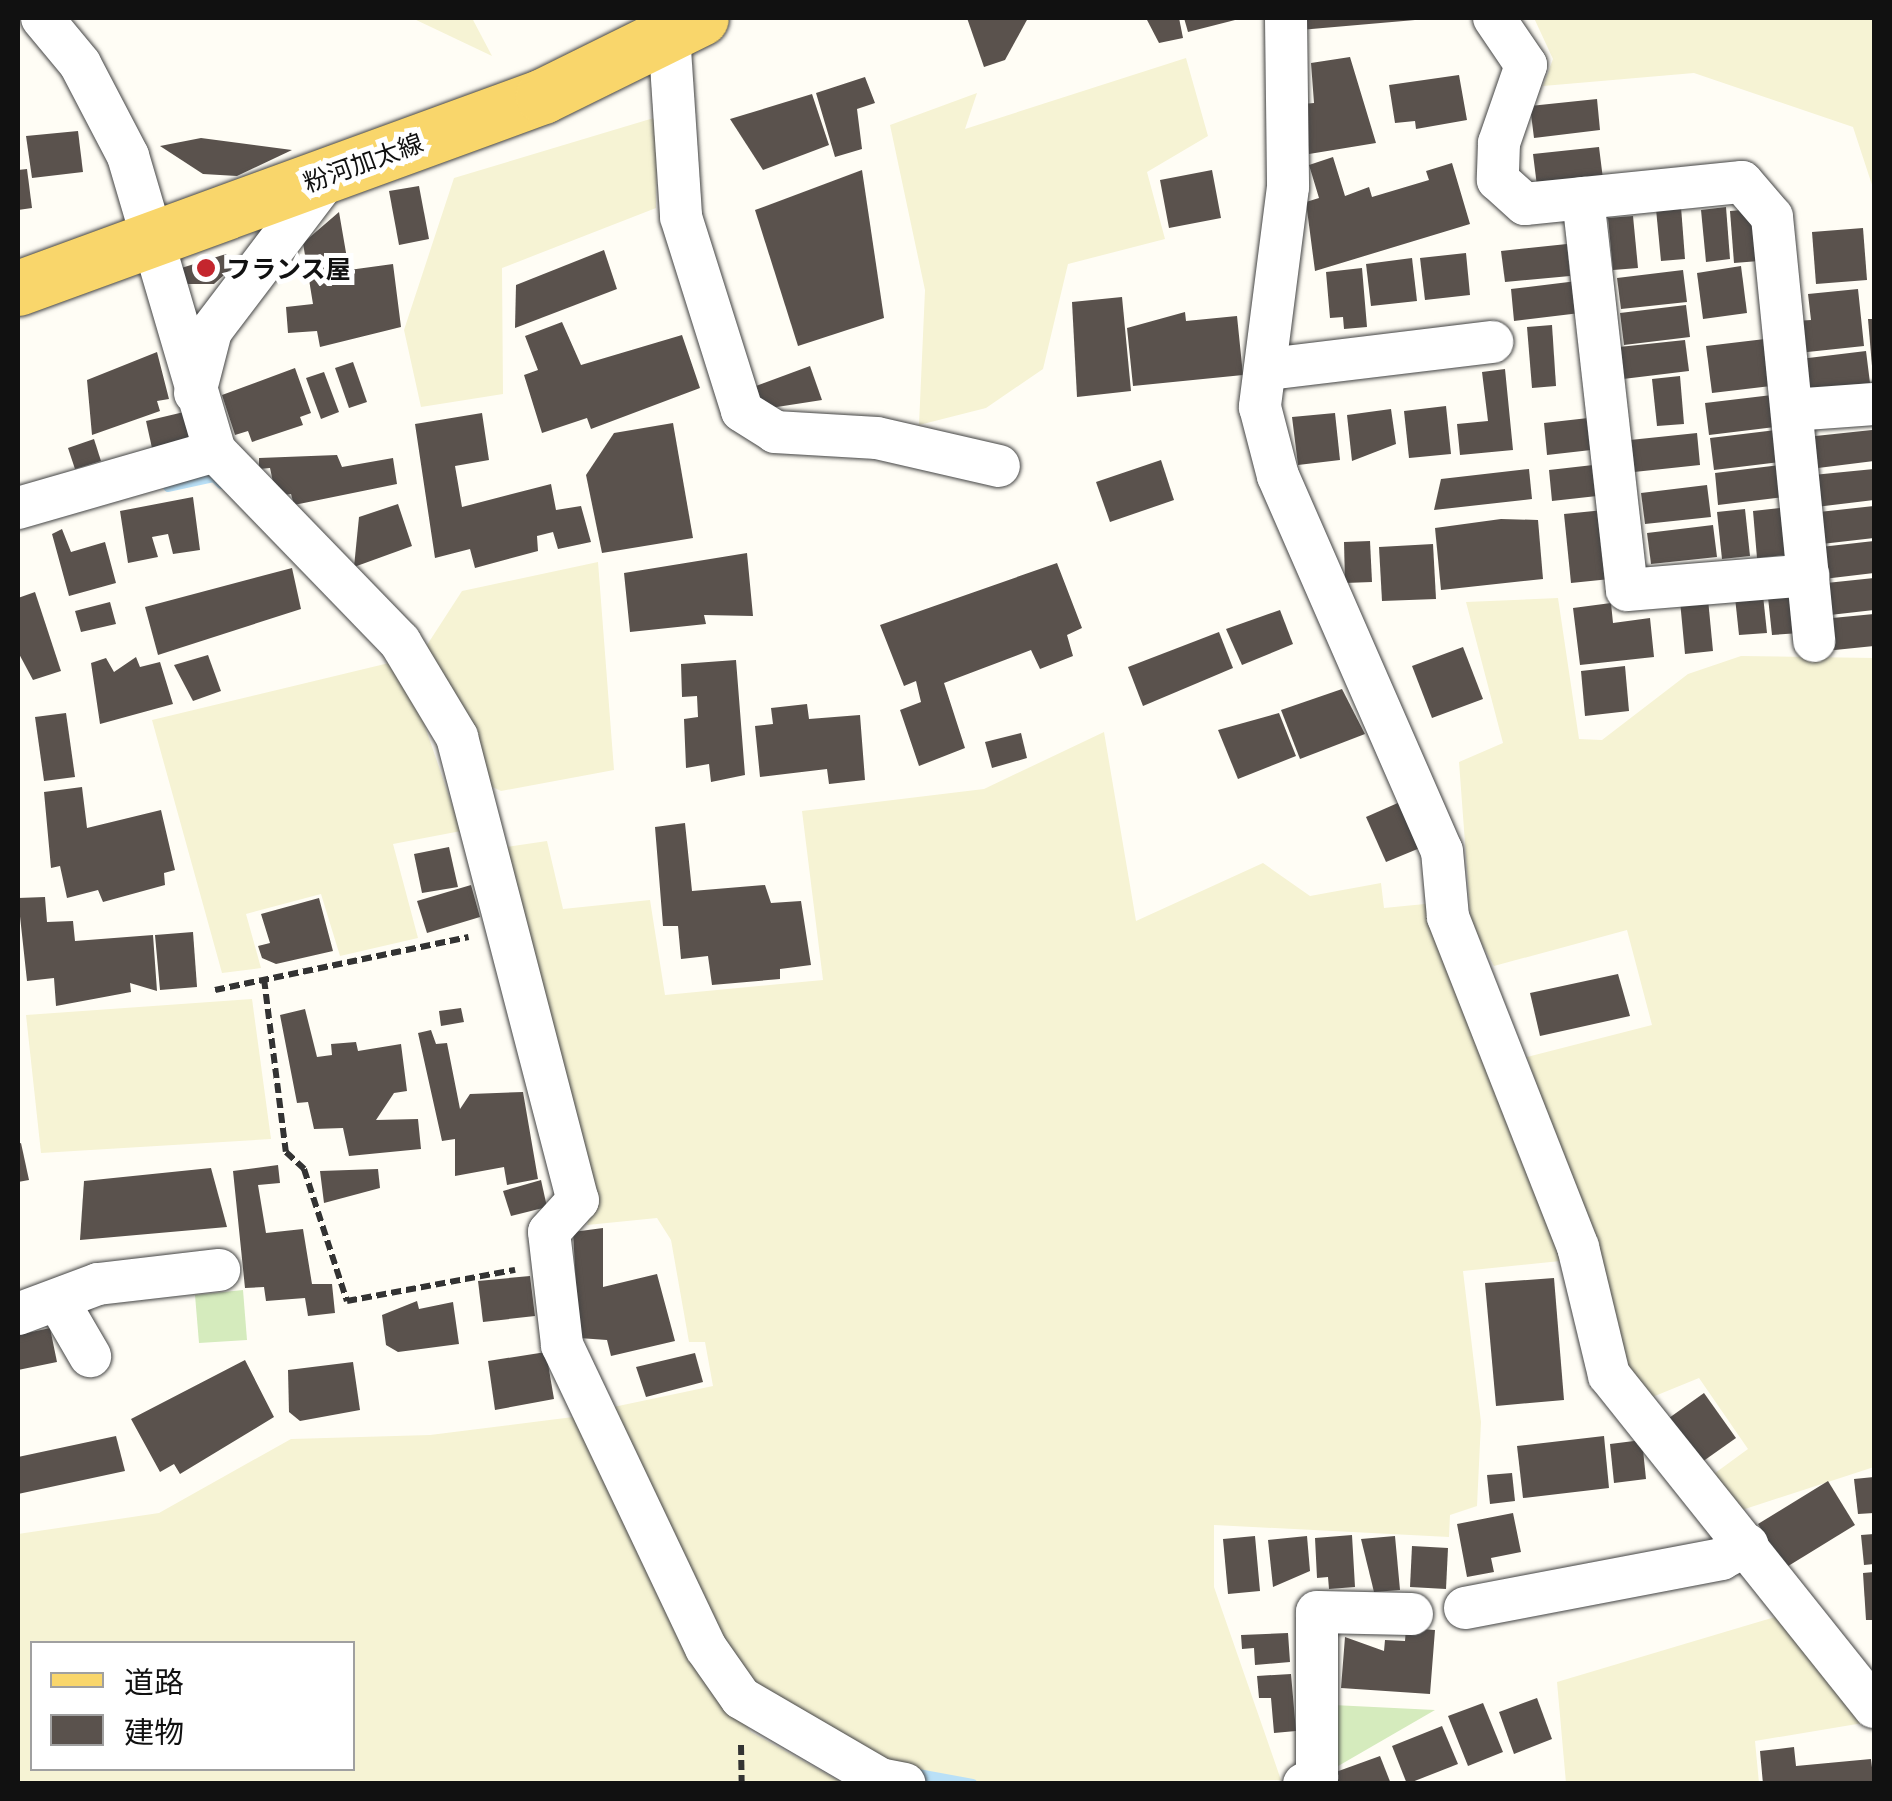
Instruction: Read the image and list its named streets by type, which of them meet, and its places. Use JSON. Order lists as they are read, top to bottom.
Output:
{
  "streets": {
    "main road": ["粉河加太線"]
  },
  "places": ["フランス屋"],
  "legend": ["道路", "建物"]
}
